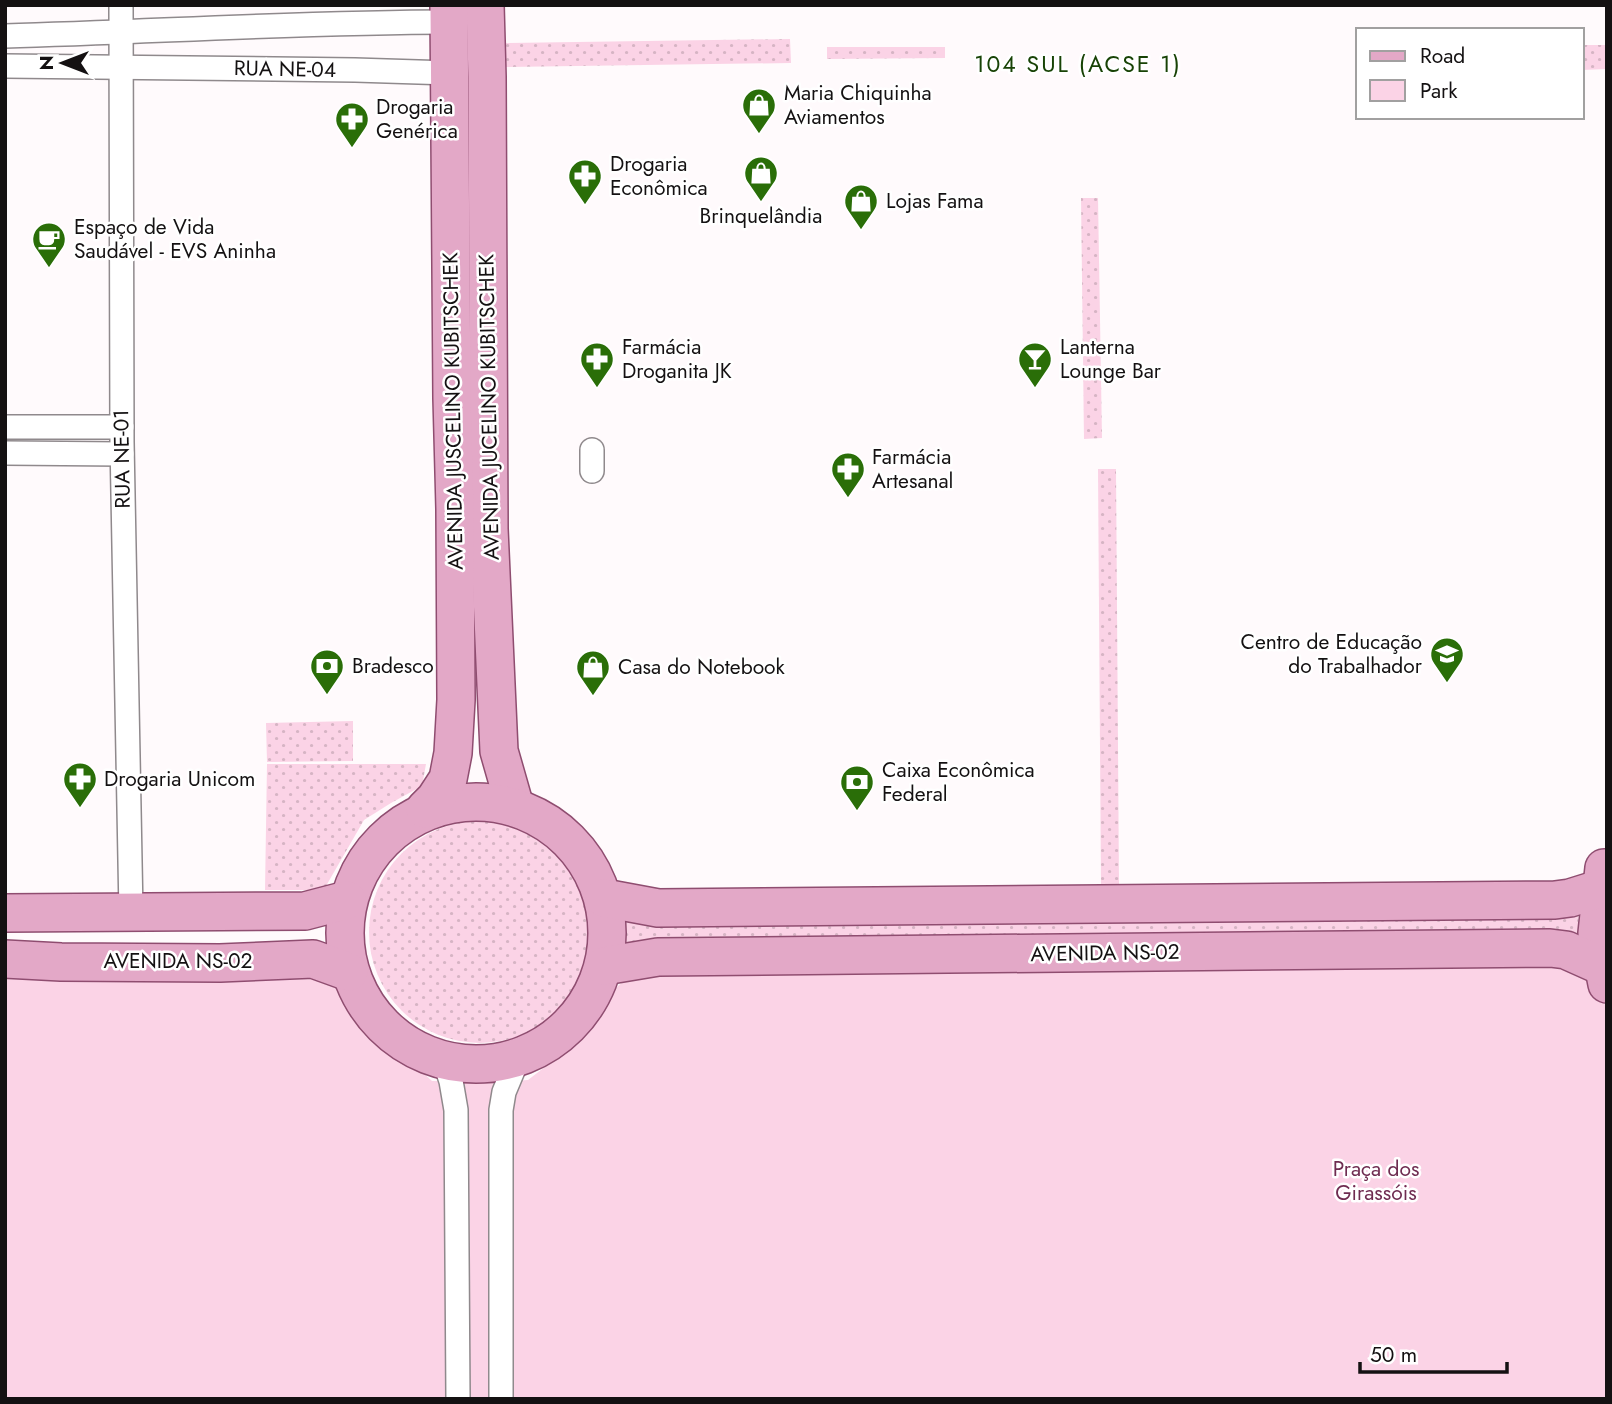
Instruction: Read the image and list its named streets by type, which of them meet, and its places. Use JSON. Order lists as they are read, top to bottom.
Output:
{
  "streets": {
    "main road": ["AVENIDA JUCELINO KUBITSCHEK", "AVENIDA JUSCELINO KUBITSCHEK", "AVENIDA NS-02"],
    "street": ["RUA NE-04", "RUA NE-01"]
  },
  "crossings": [
    ["RUA NE-04", "AVENIDA JUSCELINO KUBITSCHEK"],
    ["RUA NE-04", "RUA NE-01"]
  ],
  "districts": ["104 SUL (ACSE 1)"],
  "parks": ["Praça dos Girassóis"],
  "places": {
    "shop": [
      "Maria Chiquinha Aviamentos",
      "Brinquelândia",
      "Lojas Fama",
      "Casa do Notebook"
    ],
    "pharmacy": [
      "Drogaria Genérica",
      "Drogaria Econômica",
      "Farmácia Droganita JK",
      "Farmácia Artesanal",
      "Drogaria Unicom"
    ],
    "cafe": ["Espaço de Vida Saudável - EVS Aninha"],
    "bar": ["Lanterna Lounge Bar"],
    "school or university": ["Centro de Educação do Trabalhador"],
    "bank": ["Bradesco", "Caixa Econômica Federal"]
  },
  "legend": ["Road", "Park"],
  "scale_bar": "50 m",
  "north": "left"
}
